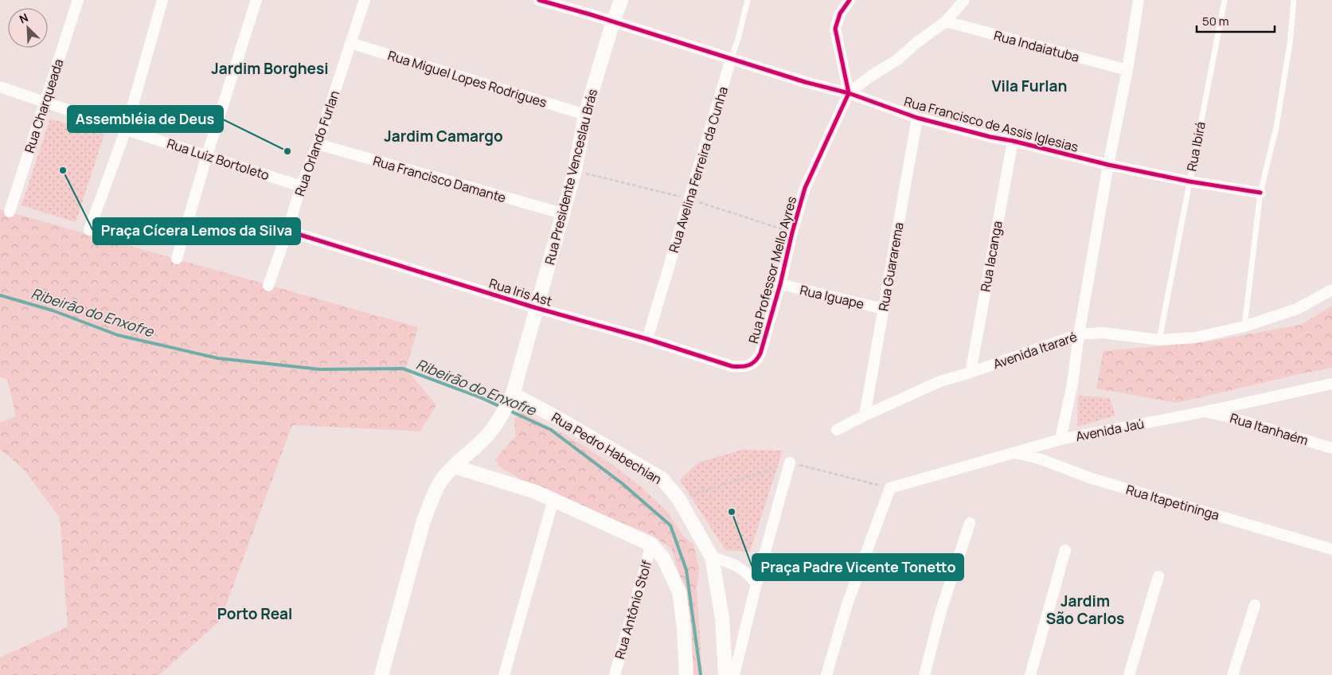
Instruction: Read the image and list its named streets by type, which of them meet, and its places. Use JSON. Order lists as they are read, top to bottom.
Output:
{
  "streets": {
    "street": [
      "Rua Indaiatuba",
      "Rua Miguel Lopes Rodrigues",
      "Rua Charqueada",
      "Rua Francisco de Assis Iglesias",
      "Rua Orlando Furlan",
      "Rua Luiz Bortoleto",
      "Rua Avelina Ferreira da Cunha",
      "Rua Presidente Venceslau Brás",
      "Rua Francisco Damante",
      "Rua Iacanga",
      "Rua Guararema",
      "Rua Professor Mello Ayres",
      "Rua Iris Ast",
      "Rua Iguape",
      "Avenida Itararé",
      "Rua Itanhaém",
      "Avenida Jaú",
      "Rua Pedro Habechian",
      "Rua Itapetininga",
      "Rua Antônio Stolf"
    ],
    "lane": ["Rua Ibirá"]
  },
  "crossings": [
    ["Rua Miguel Lopes Rodrigues", "Rua Orlando Furlan"],
    ["Rua Miguel Lopes Rodrigues", "Rua Presidente Venceslau Brás"],
    ["Rua Charqueada", "Rua Luiz Bortoleto"],
    ["Rua Francisco de Assis Iglesias", "Rua Ibirá"],
    ["Rua Francisco de Assis Iglesias", "Rua Avelina Ferreira da Cunha"],
    ["Rua Francisco de Assis Iglesias", "Rua Presidente Venceslau Brás"],
    ["Rua Francisco de Assis Iglesias", "Rua Iacanga"],
    ["Rua Francisco de Assis Iglesias", "Rua Guararema"],
    ["Rua Francisco de Assis Iglesias", "Rua Professor Mello Ayres"],
    ["Rua Orlando Furlan", "Rua Luiz Bortoleto"],
    ["Rua Orlando Furlan", "Rua Francisco Damante"],
    ["Rua Orlando Furlan", "Rua Iris Ast"],
    ["Rua Ibirá", "Avenida Itararé"],
    ["Rua Avelina Ferreira da Cunha", "Rua Iris Ast"],
    ["Rua Presidente Venceslau Brás", "Rua Francisco Damante"],
    ["Rua Presidente Venceslau Brás", "Rua Iris Ast"],
    ["Rua Presidente Venceslau Brás", "Rua Pedro Habechian"],
    ["Rua Iacanga", "Avenida Itararé"],
    ["Rua Guararema", "Rua Iguape"],
    ["Rua Guararema", "Avenida Itararé"],
    ["Rua Professor Mello Ayres", "Rua Iris Ast"],
    ["Rua Professor Mello Ayres", "Rua Iguape"],
    ["Rua Itanhaém", "Avenida Jaú"],
    ["Avenida Jaú", "Rua Itapetininga"]
  ],
  "districts": [
    "Jardim Borghesi",
    "Vila Furlan",
    "Jardim Camargo",
    "Jardim São Carlos",
    "Porto Real"
  ],
  "water": ["Ribeirão do Enxofre"],
  "places": ["Assembléia de Deus", "Praça Cícera Lemos da Silva", "Praça Padre Vicente Tonetto"],
  "scale_bar": "50 m",
  "north": "top left"
}
